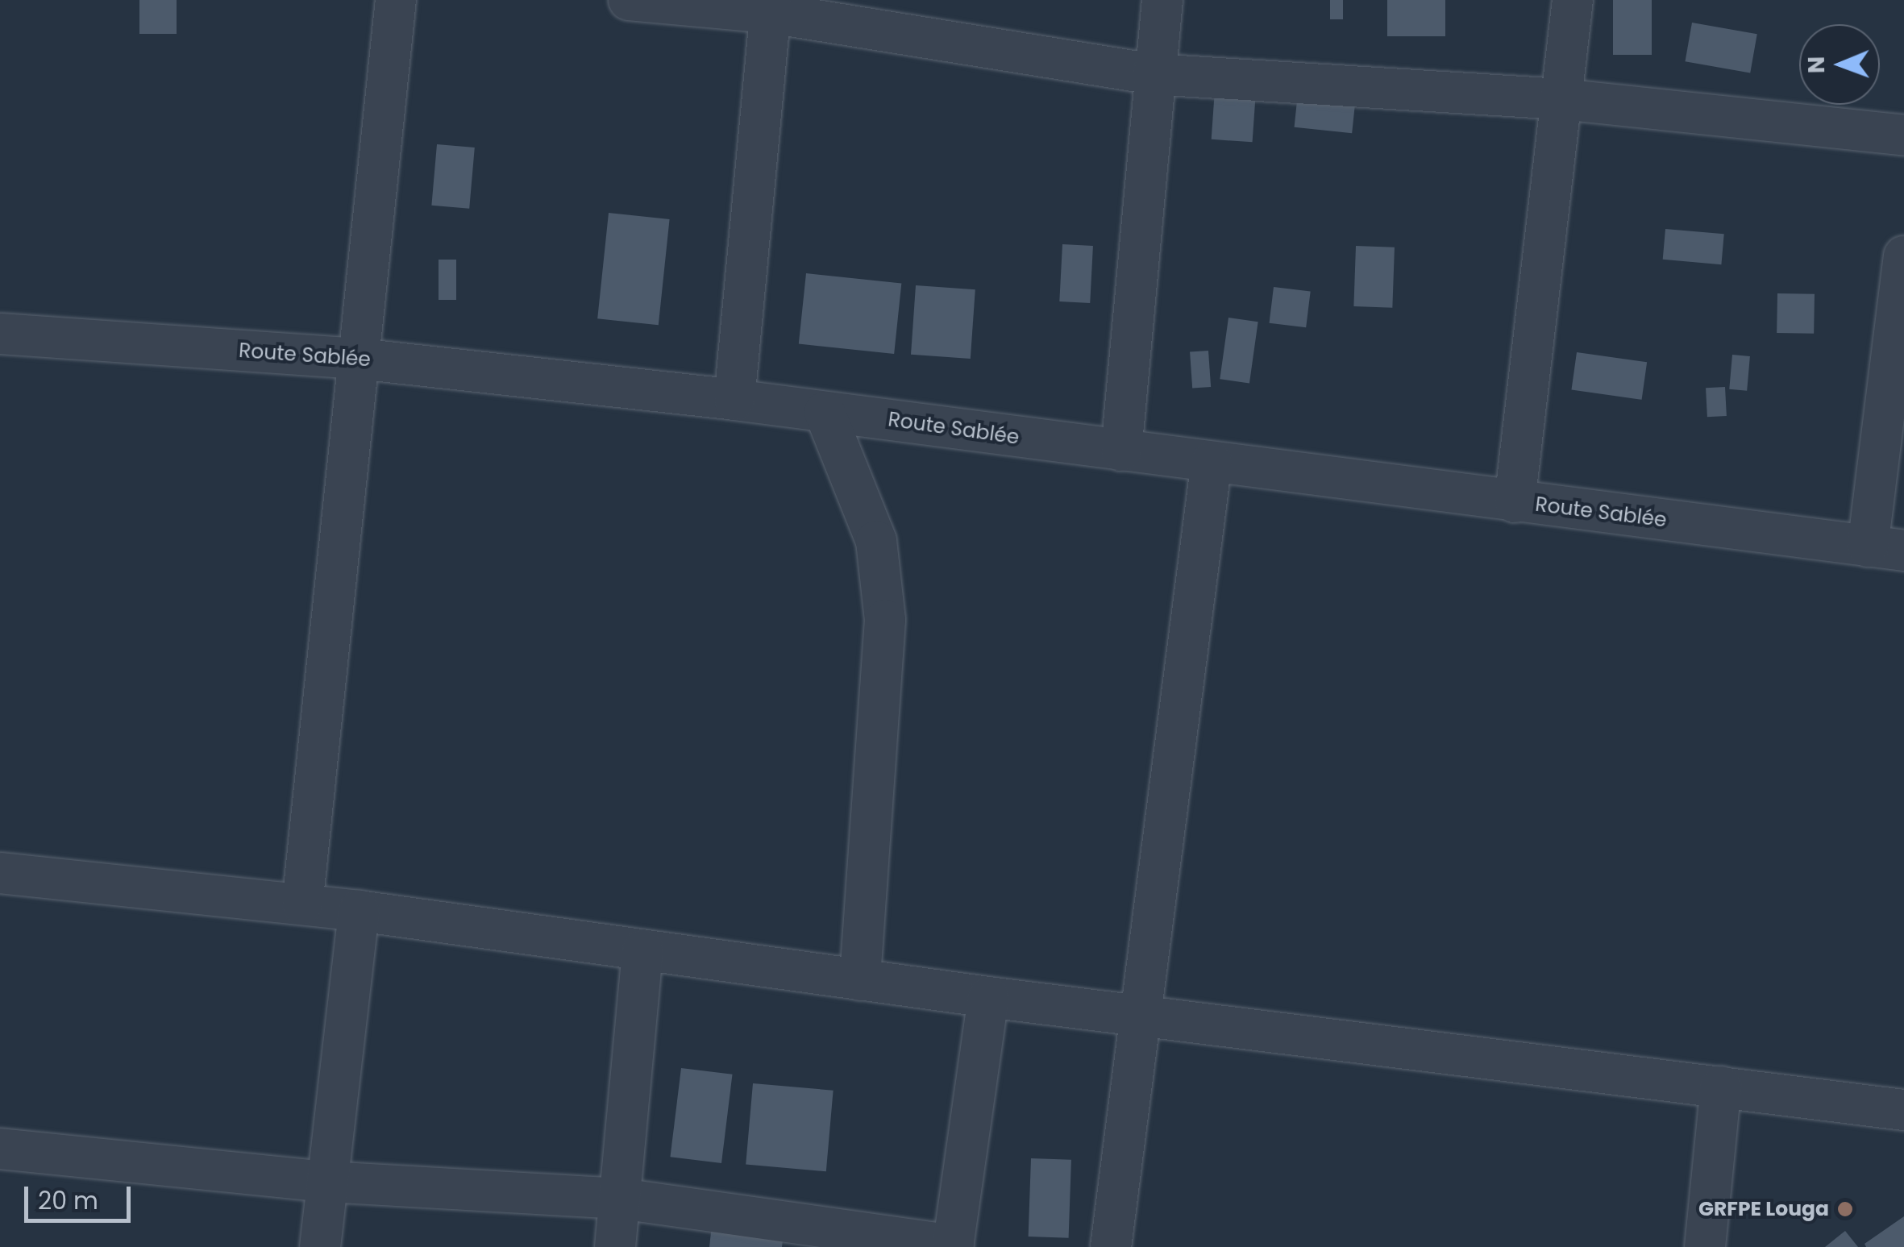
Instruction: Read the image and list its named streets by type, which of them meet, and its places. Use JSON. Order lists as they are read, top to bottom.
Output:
{
  "streets": {
    "street": ["Route Sablée"]
  },
  "places": ["GRFPE Louga"],
  "scale_bar": "20 m",
  "north": "left"
}
